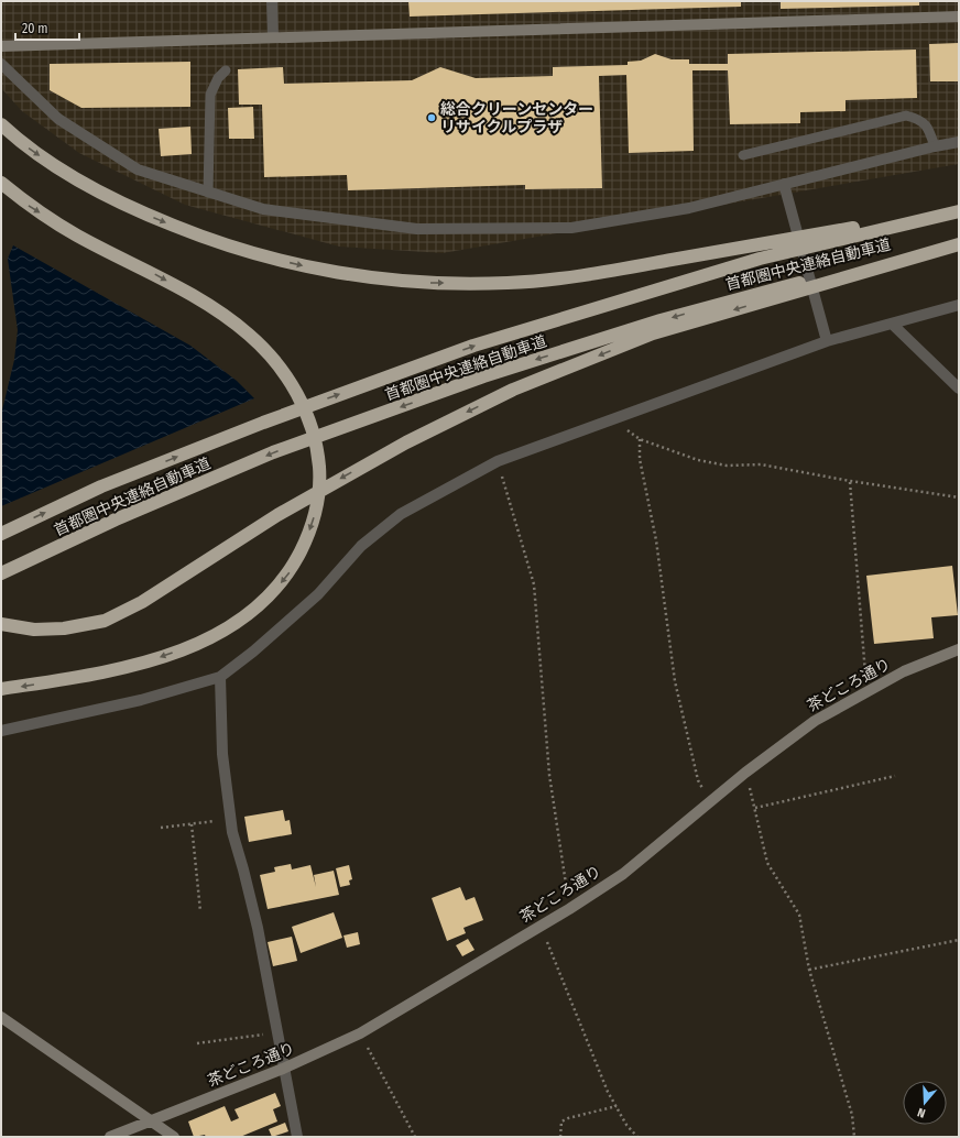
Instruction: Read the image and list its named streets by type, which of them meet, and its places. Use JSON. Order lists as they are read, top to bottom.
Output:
{
  "streets": {
    "highway": ["首都圏中央連絡自動車道"],
    "street": ["茶どころ通り"]
  },
  "places": ["総合クリーンセンター リサイクルプラザ"],
  "scale_bar": "20 m",
  "north": "bottom"
}
